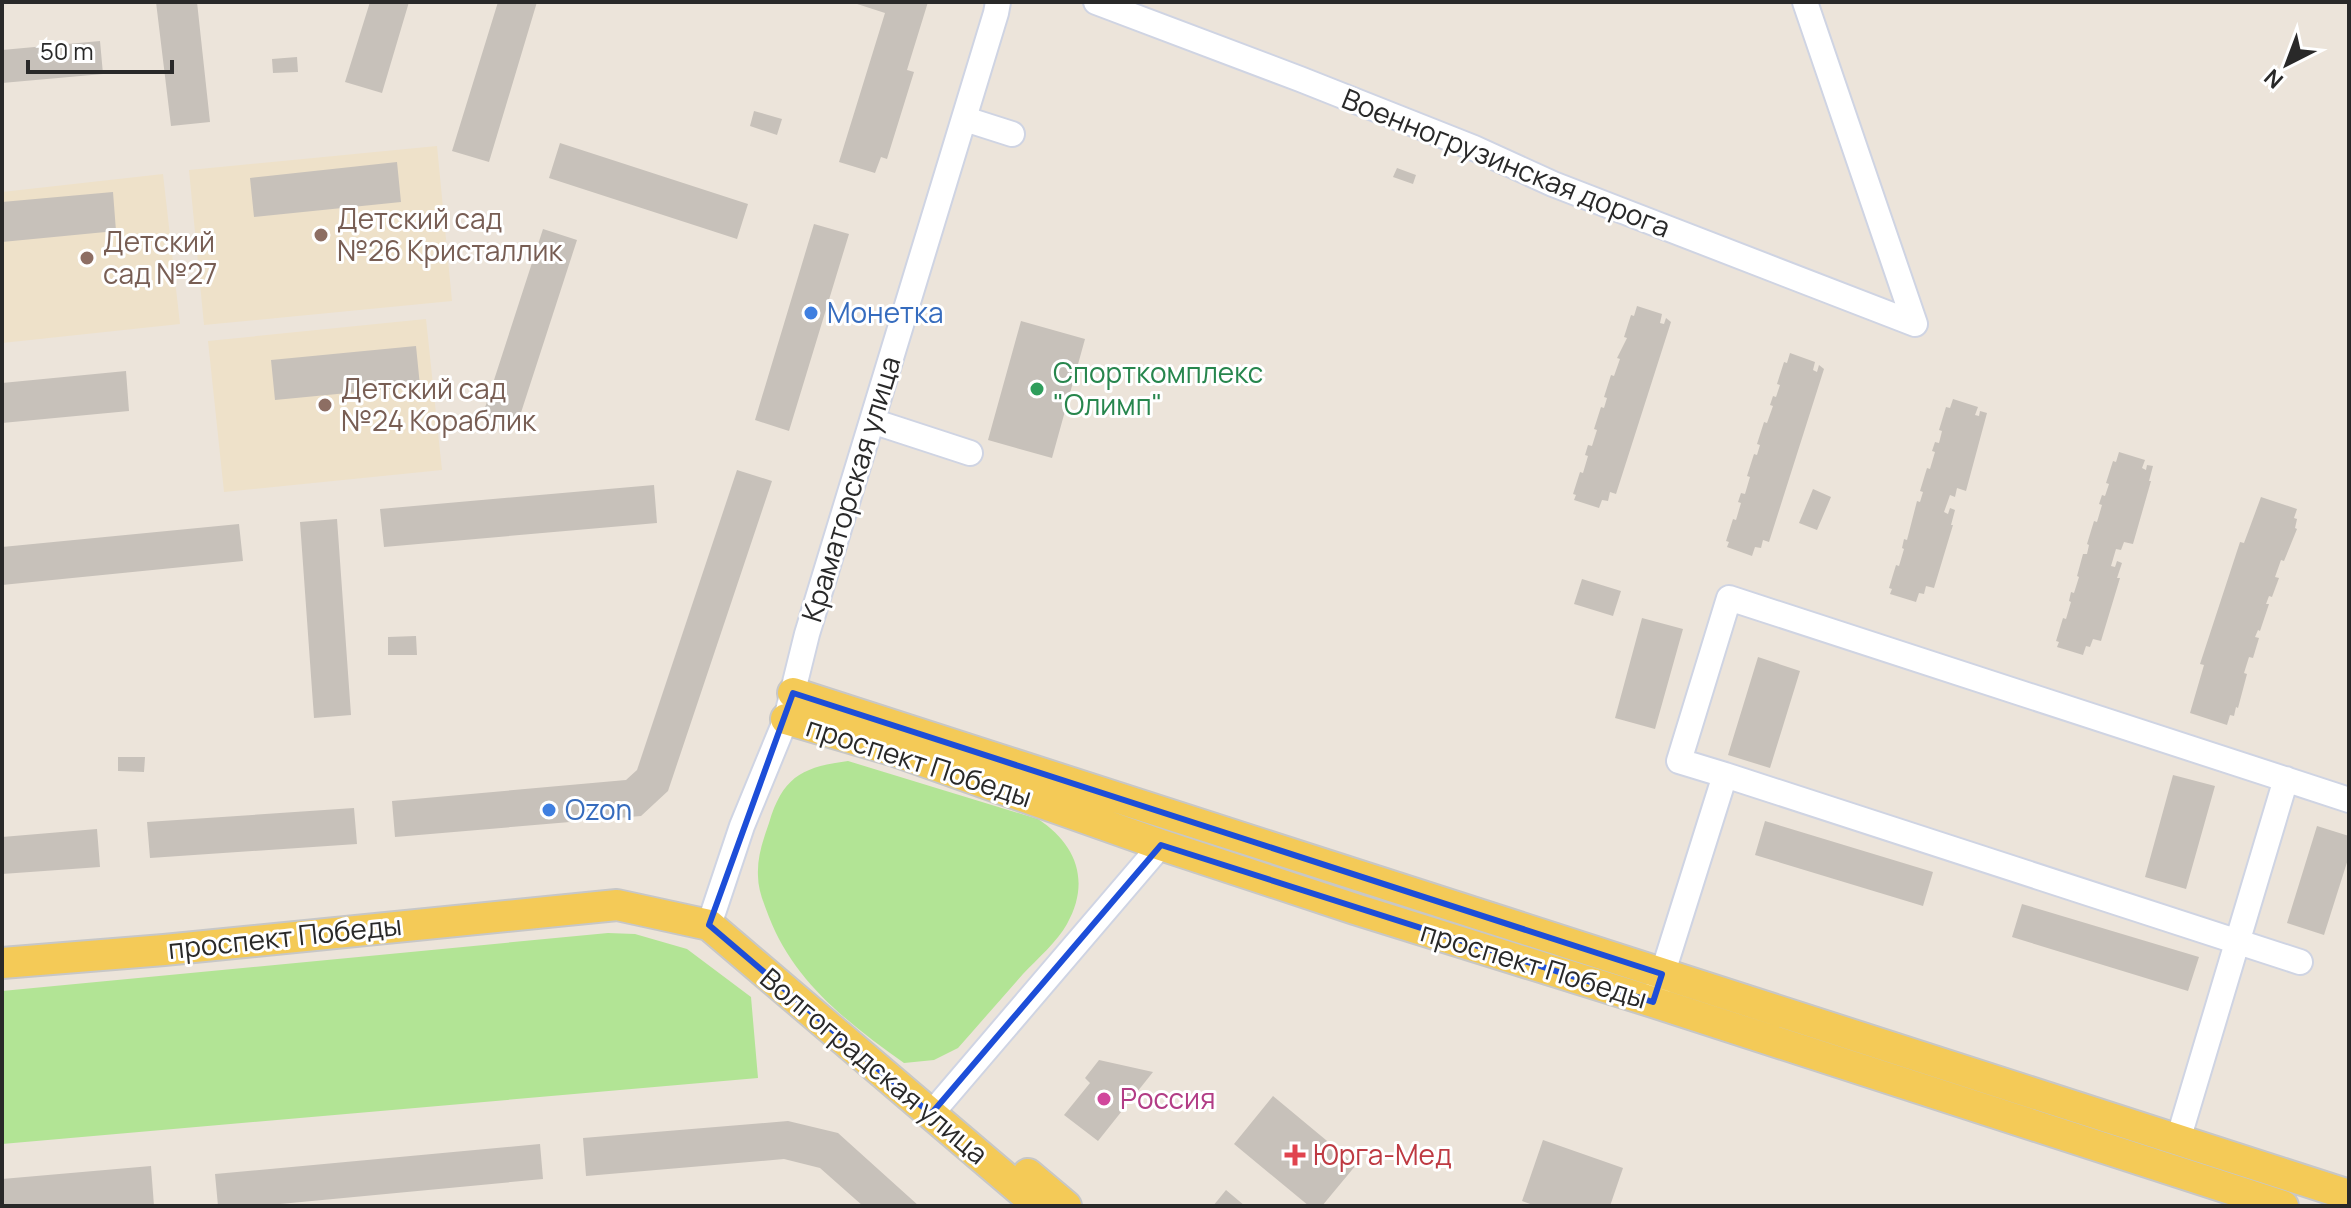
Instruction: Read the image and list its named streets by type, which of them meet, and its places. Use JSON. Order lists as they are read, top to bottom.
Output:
{
  "streets": {
    "main road": ["проспект Победы", "Волгоградская улица"],
    "street": ["Военногрузинская дорога", "Краматорская улица"]
  },
  "crossings": [
    ["Краматорская улица", "проспект Победы"],
    ["Краматорская улица", "Волгоградская улица"],
    ["проспект Победы", "Волгоградская улица"]
  ],
  "places": {
    "other": [
      "Детский сад №26 Кристаллик",
      "Детский сад №27",
      "Монетка",
      "Спорткомплекс \"Олимп\"",
      "Детский сад №24 Кораблик",
      "Ozon",
      "Россия"
    ],
    "health": ["Юрга-Мед"]
  },
  "scale_bar": "50 m",
  "north": "bottom left"
}
